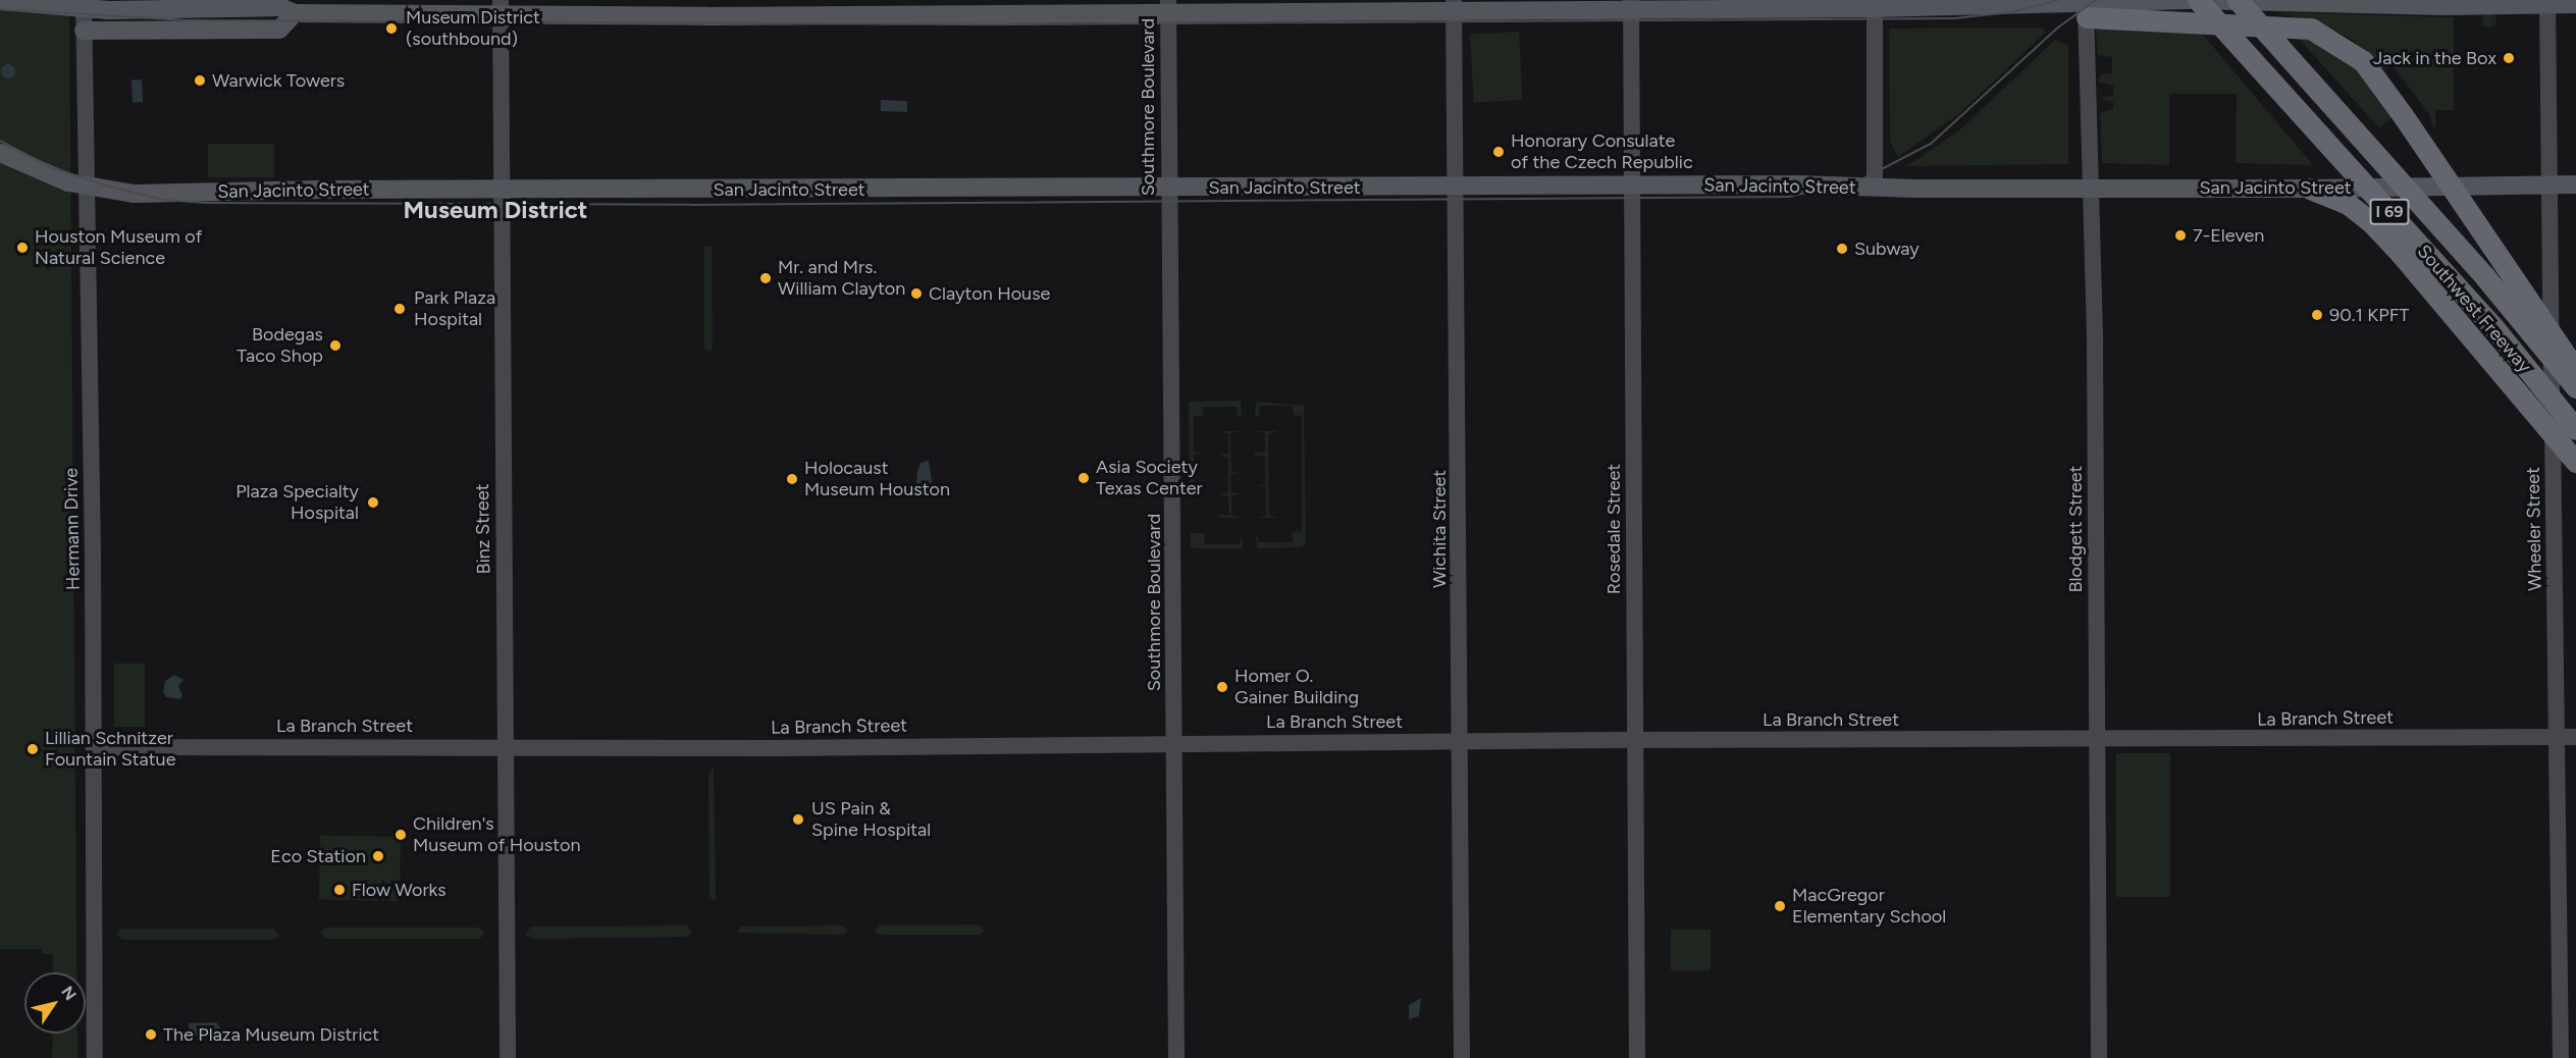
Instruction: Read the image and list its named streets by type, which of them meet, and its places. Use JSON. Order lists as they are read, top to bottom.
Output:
{
  "streets": {
    "highway": ["I 69", "Southwest Freeway"],
    "main road": ["San Jacinto Street"],
    "street": [
      "Southmore Boulevard",
      "Hermann Drive",
      "Binz Street",
      "Wichita Street",
      "Rosedale Street",
      "Blodgett Street",
      "Wheeler Street",
      "La Branch Street"
    ]
  },
  "crossings": [
    ["Southmore Boulevard", "San Jacinto Street"],
    ["Southmore Boulevard", "La Branch Street"],
    ["San Jacinto Street", "Hermann Drive"],
    ["San Jacinto Street", "Binz Street"],
    ["San Jacinto Street", "Wichita Street"],
    ["San Jacinto Street", "Rosedale Street"],
    ["San Jacinto Street", "Blodgett Street"],
    ["San Jacinto Street", "Wheeler Street"],
    ["Hermann Drive", "La Branch Street"],
    ["Binz Street", "La Branch Street"],
    ["Wichita Street", "La Branch Street"],
    ["Rosedale Street", "La Branch Street"],
    ["Blodgett Street", "La Branch Street"],
    ["Wheeler Street", "La Branch Street"]
  ],
  "districts": ["Museum District"],
  "places": [
    "Museum District (southbound)",
    "Jack in the Box",
    "Warwick Towers",
    "Honorary Consulate of the Czech Republic",
    "7-Eleven",
    "Houston Museum of Natural Science",
    "Subway",
    "Mr. and Mrs. William Clayton",
    "Clayton House",
    "Park Plaza Hospital",
    "90.1 KPFT",
    "Bodegas Taco Shop",
    "Asia Society Texas Center",
    "Holocaust Museum Houston",
    "Plaza Specialty Hospital",
    "Homer O. Gainer Building",
    "Lillian Schnitzer Fountain Statue",
    "US Pain & Spine Hospital",
    "Children's Museum of Houston",
    "Eco Station",
    "Flow Works",
    "MacGregor Elementary School",
    "The Plaza Museum District"
  ],
  "north": "top right"
}
